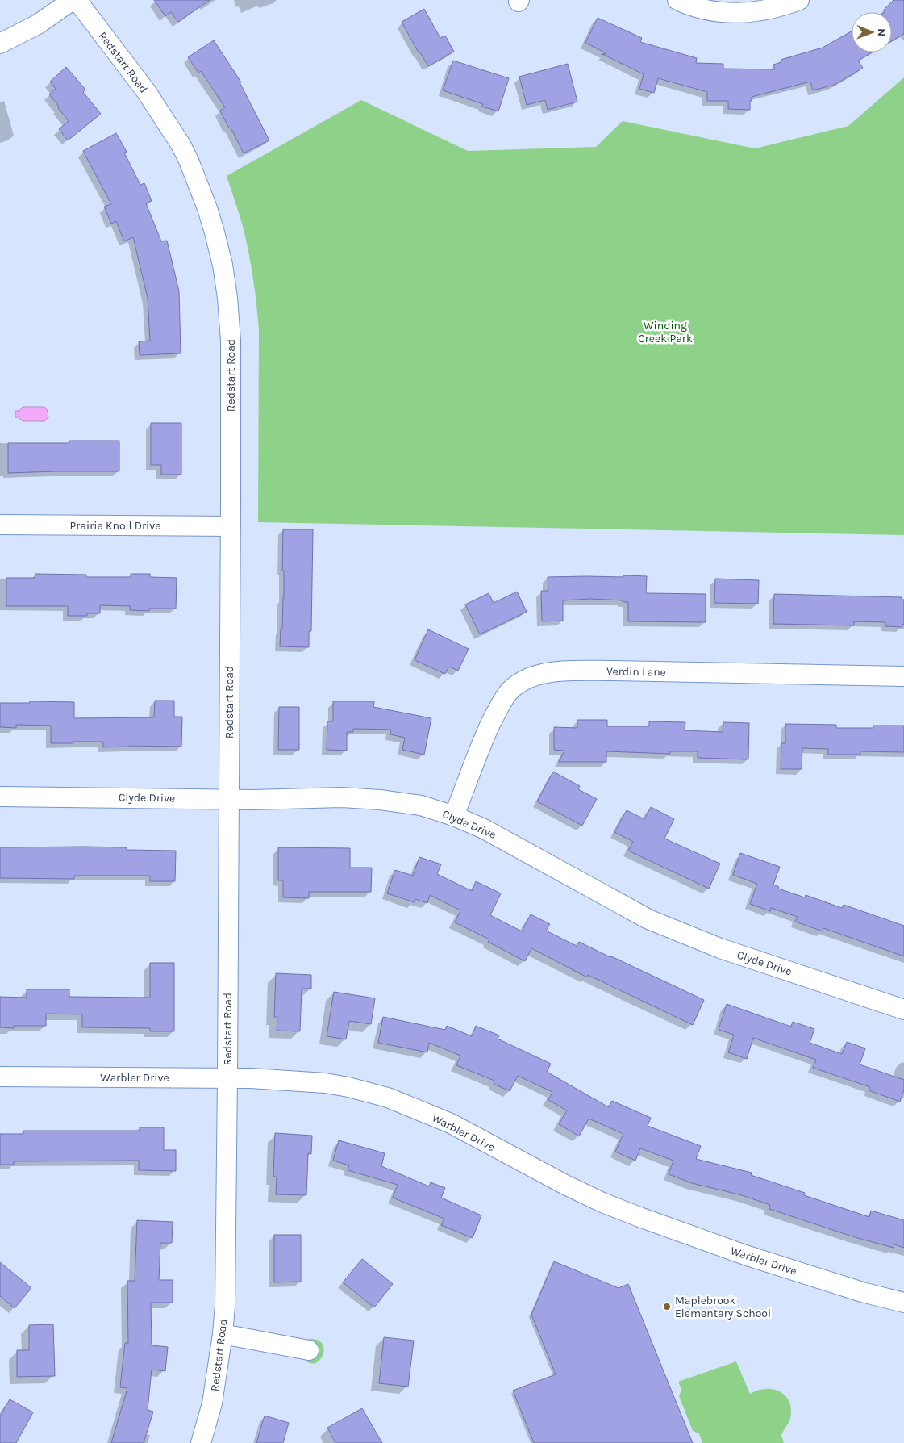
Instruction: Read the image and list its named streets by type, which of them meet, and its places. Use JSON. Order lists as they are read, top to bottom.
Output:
{
  "streets": {
    "street": [
      "Redstart Road",
      "Prairie Knoll Drive",
      "Verdin Lane",
      "Clyde Drive",
      "Warbler Drive"
    ]
  },
  "crossings": [
    ["Redstart Road", "Prairie Knoll Drive"],
    ["Redstart Road", "Clyde Drive"],
    ["Redstart Road", "Warbler Drive"],
    ["Verdin Lane", "Clyde Drive"]
  ],
  "parks": ["Winding Creek Park"],
  "places": ["Maplebrook Elementary School"],
  "north": "right"
}
